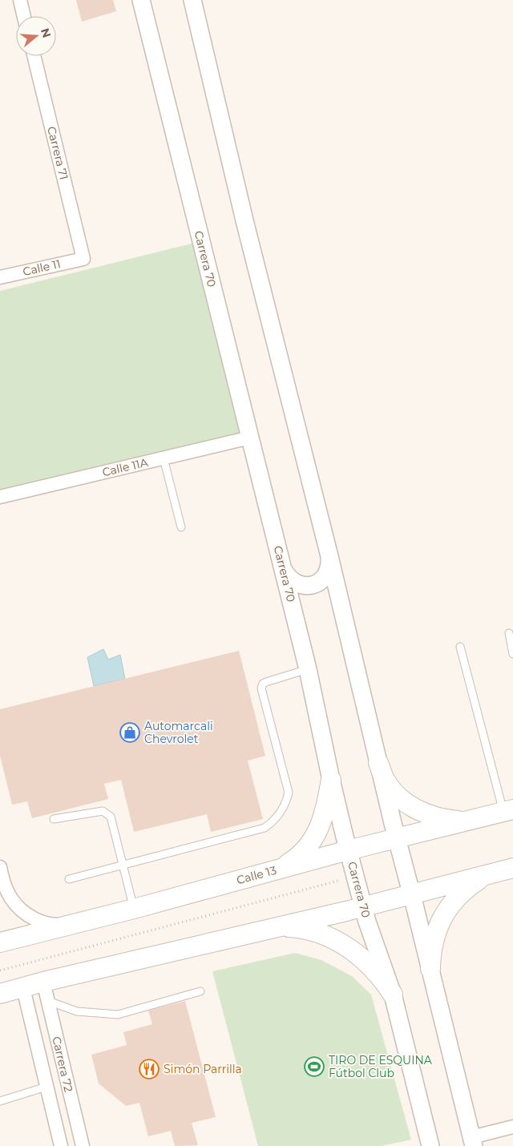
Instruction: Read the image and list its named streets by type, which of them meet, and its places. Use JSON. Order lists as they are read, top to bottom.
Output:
{
  "streets": {
    "main road": ["Calle 13"],
    "street": [
      "Carrera 71",
      "Carrera 70",
      "Calle 11",
      "Calle 11A",
      "Carrera 72"
    ]
  },
  "crossings": [
    ["Carrera 71", "Calle 11"],
    ["Carrera 70", "Calle 11A"],
    ["Carrera 70", "Calle 13"]
  ],
  "places": {
    "shop": ["Automarcali Chevrolet"],
    "sports": ["TIRO DE ESQUINA Fútbol Club"],
    "restaurant": ["Simón Parrilla"]
  },
  "north": "right"
}
